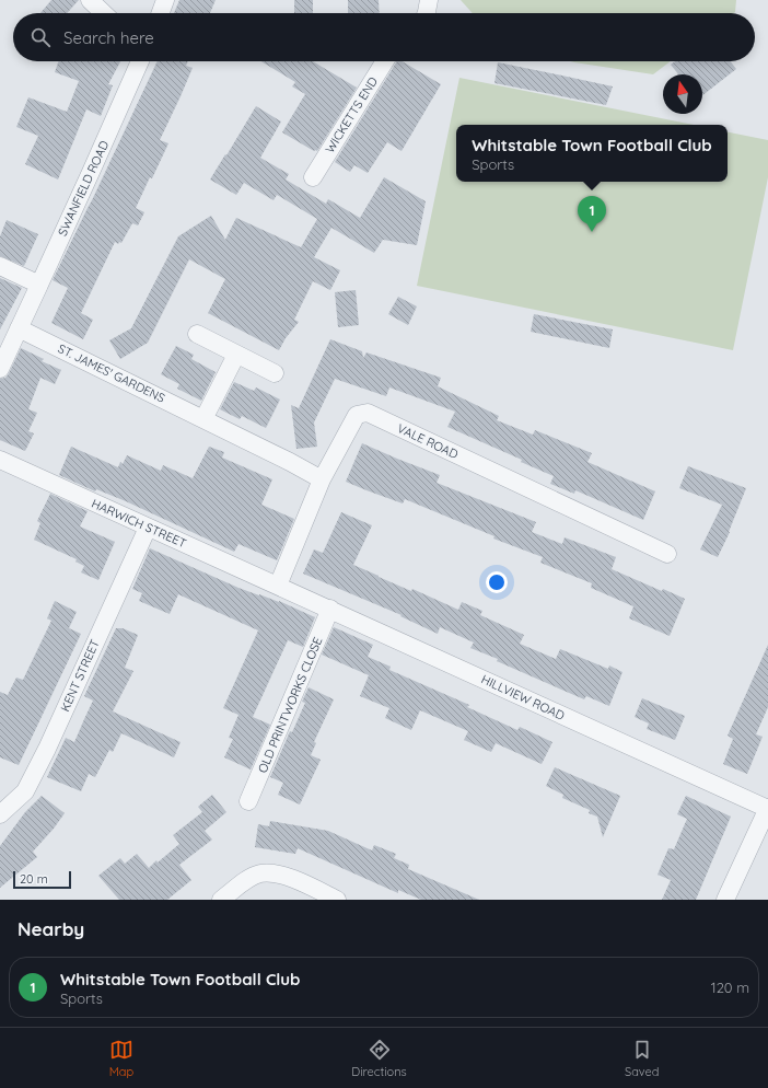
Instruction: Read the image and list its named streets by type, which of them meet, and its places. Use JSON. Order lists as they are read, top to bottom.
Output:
{
  "streets": {
    "street": [
      "WICKETTS END",
      "SWANFIELD ROAD",
      "ST. JAMES' GARDENS",
      "VALE ROAD",
      "HARWICH STREET",
      "KENT STREET",
      "HILLVIEW ROAD",
      "OLD PRINTWORKS CLOSE"
    ]
  },
  "crossings": [
    ["SWANFIELD ROAD", "ST. JAMES' GARDENS"],
    ["ST. JAMES' GARDENS", "VALE ROAD"],
    ["VALE ROAD", "HARWICH STREET"],
    ["VALE ROAD", "HILLVIEW ROAD"],
    ["HARWICH STREET", "KENT STREET"],
    ["HARWICH STREET", "HILLVIEW ROAD"],
    ["HILLVIEW ROAD", "OLD PRINTWORKS CLOSE"]
  ],
  "scale_bar": "20 m",
  "north": "top",
  "page": {
    "search": "Search here",
    "popup": ["Whitstable Town Football Club", "Sports"],
    "pins": "1",
    "scale": "20 m",
    "heading": "Nearby",
    "list": [
      {
        "mark": "1",
        "name": "Whitstable Town Football Club",
        "note": "Sports",
        "value": "120 m"
      }
    ],
    "nav": ["Map", "Directions", "Saved"]
  }
}
